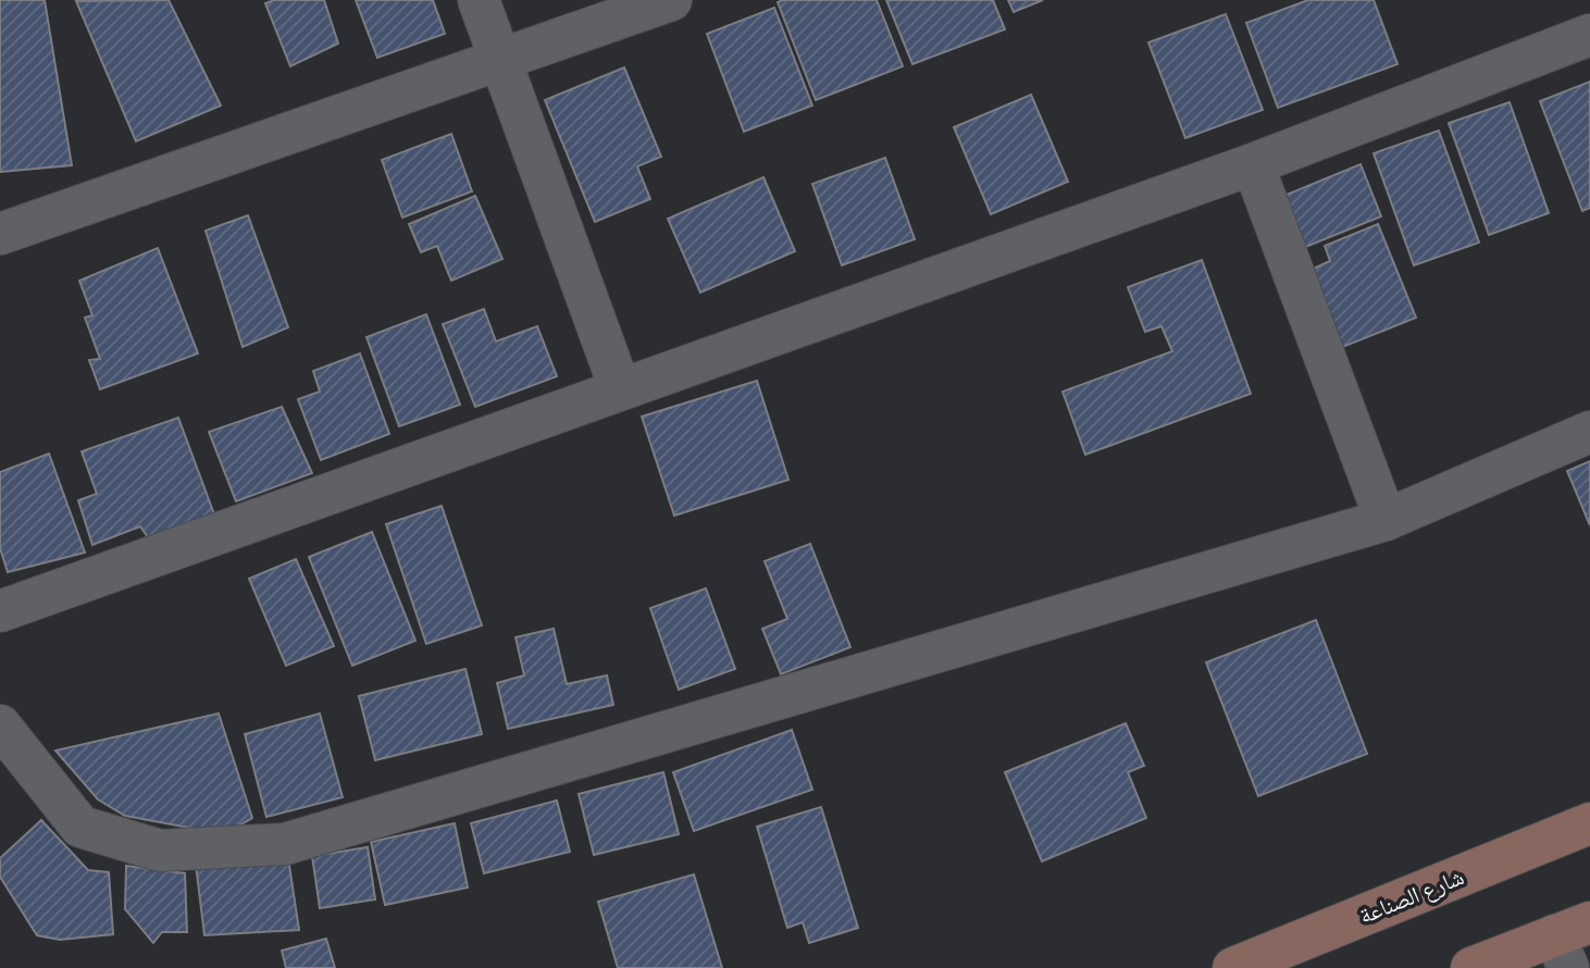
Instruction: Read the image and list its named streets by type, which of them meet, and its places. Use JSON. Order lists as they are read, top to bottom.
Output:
{
  "streets": {
    "main road": ["شارع الصناعة"]
  }
}
